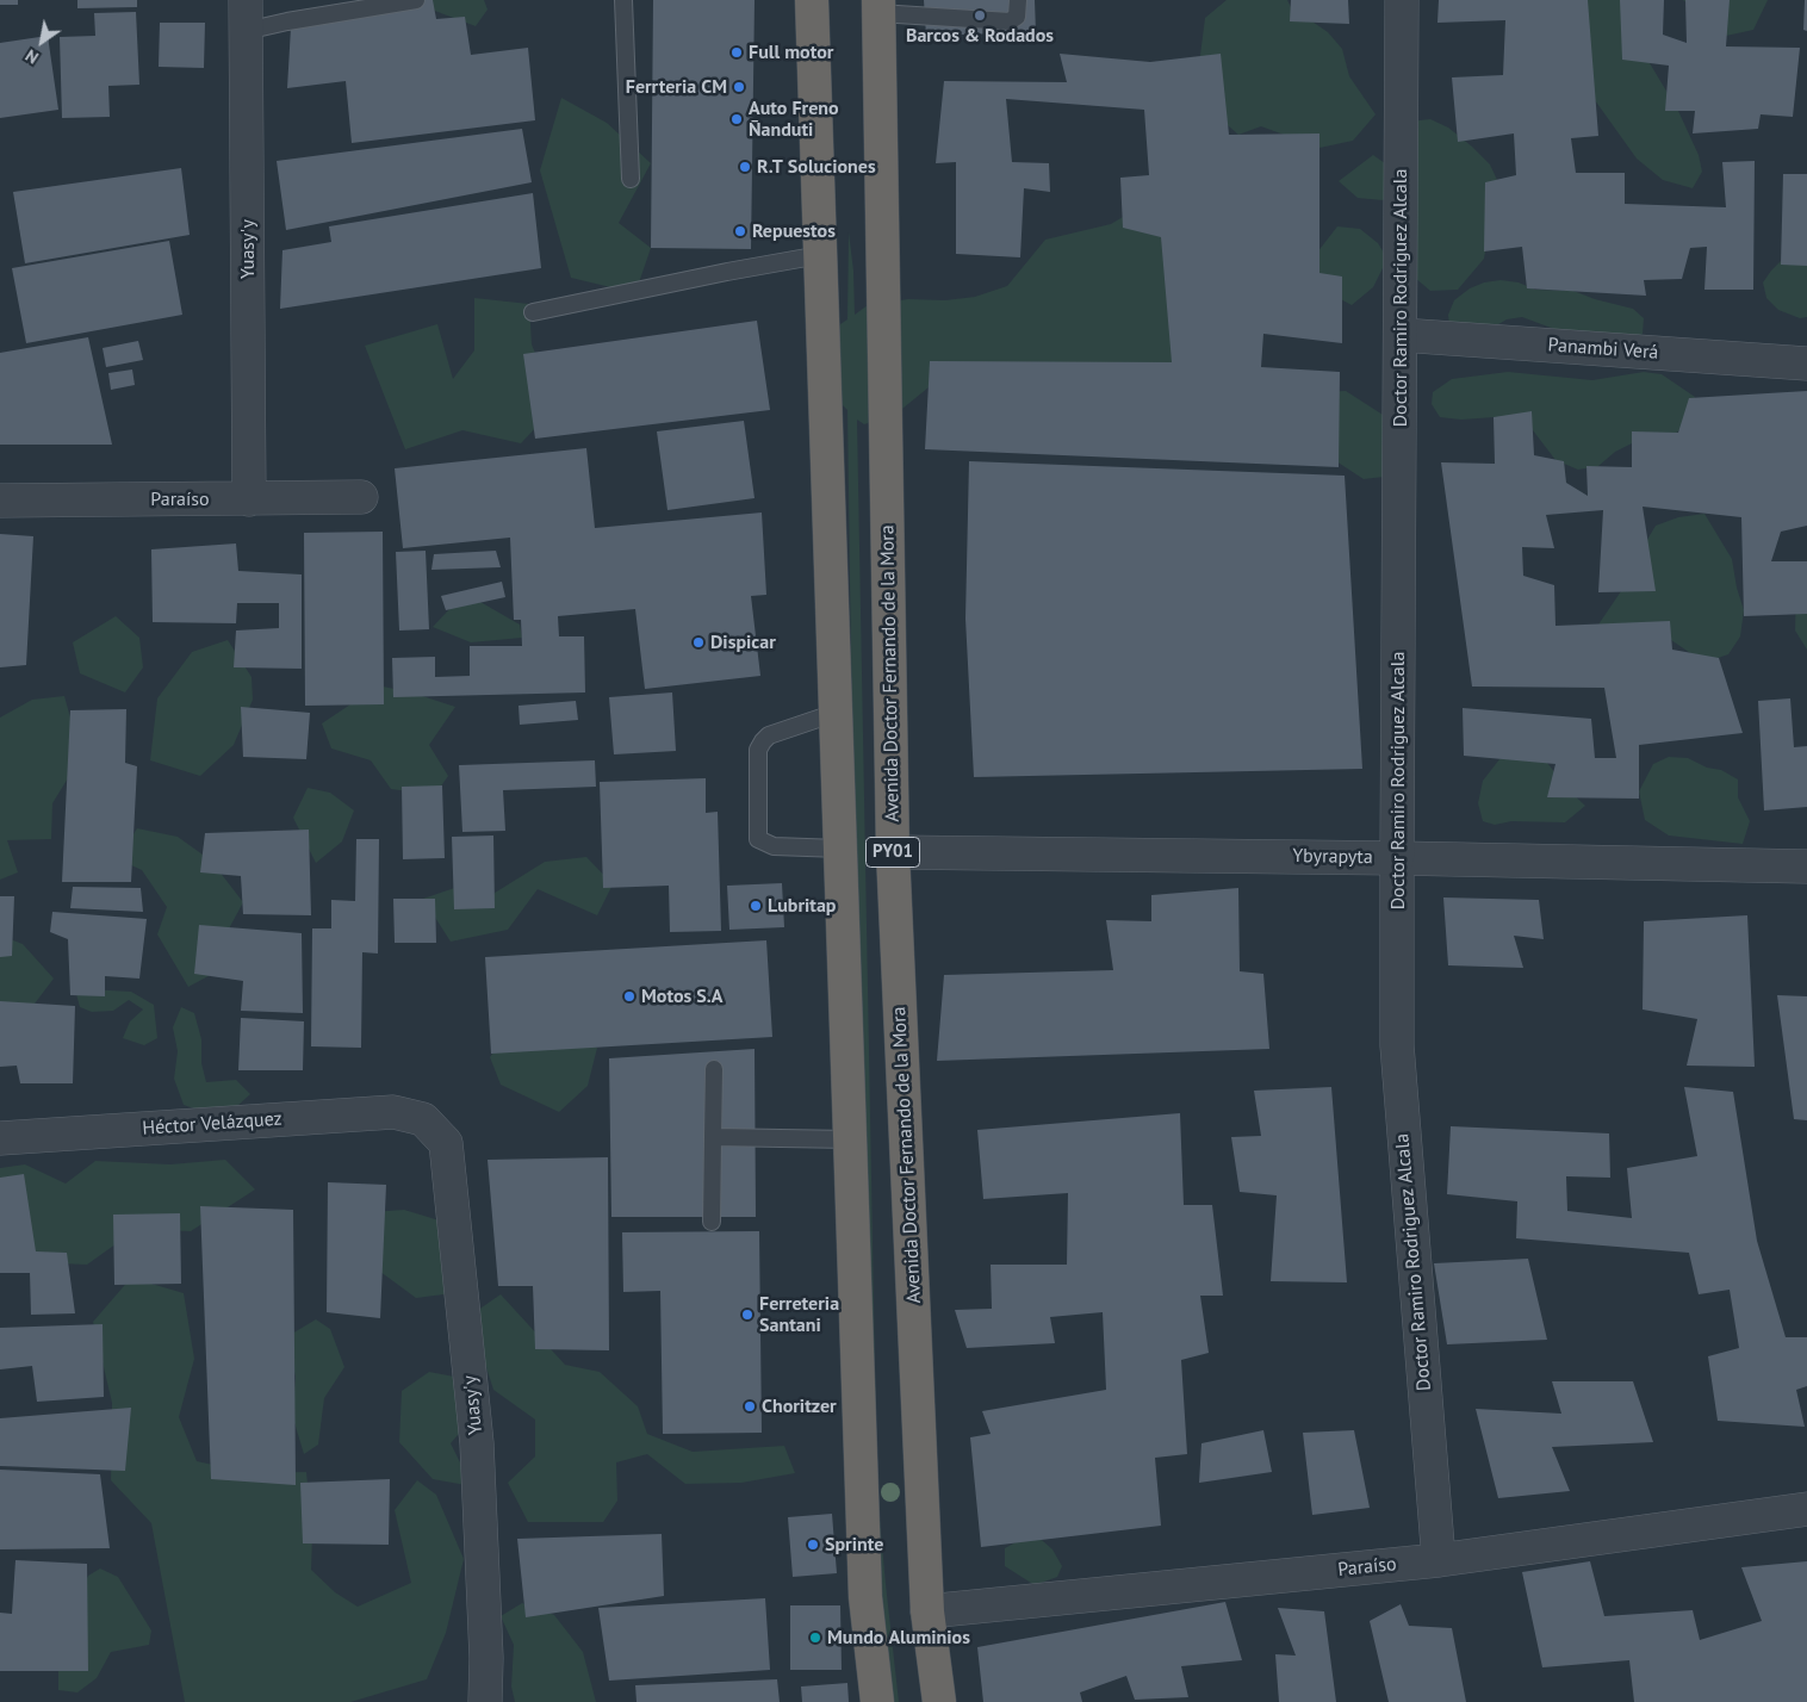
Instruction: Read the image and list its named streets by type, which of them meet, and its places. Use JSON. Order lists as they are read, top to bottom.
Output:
{
  "streets": {
    "highway": ["Avenida Doctor Fernando de la Mora", "PY01"],
    "street": [
      "Yuasy'y",
      "Doctor Ramiro Rodriguez Alcala",
      "Panambi Verá",
      "Paraíso",
      "Ybyrapyta",
      "Héctor Velázquez"
    ]
  },
  "crossings": [
    ["Yuasy'y", "Paraíso"],
    ["Yuasy'y", "Héctor Velázquez"],
    ["Doctor Ramiro Rodriguez Alcala", "Panambi Verá"],
    ["Doctor Ramiro Rodriguez Alcala", "Paraíso"],
    ["Doctor Ramiro Rodriguez Alcala", "Ybyrapyta"],
    ["Paraíso", "Avenida Doctor Fernando de la Mora"],
    ["Avenida Doctor Fernando de la Mora", "Ybyrapyta"]
  ],
  "places": [
    "Barcos & Rodados",
    "Full motor",
    "Ferrteria CM",
    "Auto Freno Ñanduti",
    "R.T Soluciones",
    "Repuestos",
    "Dispicar",
    "Lubritap",
    "Motos S.A",
    "Ferreteria Santani",
    "Choritzer",
    "Sprinte",
    "Mundo Aluminios"
  ],
  "north": "bottom left"
}
